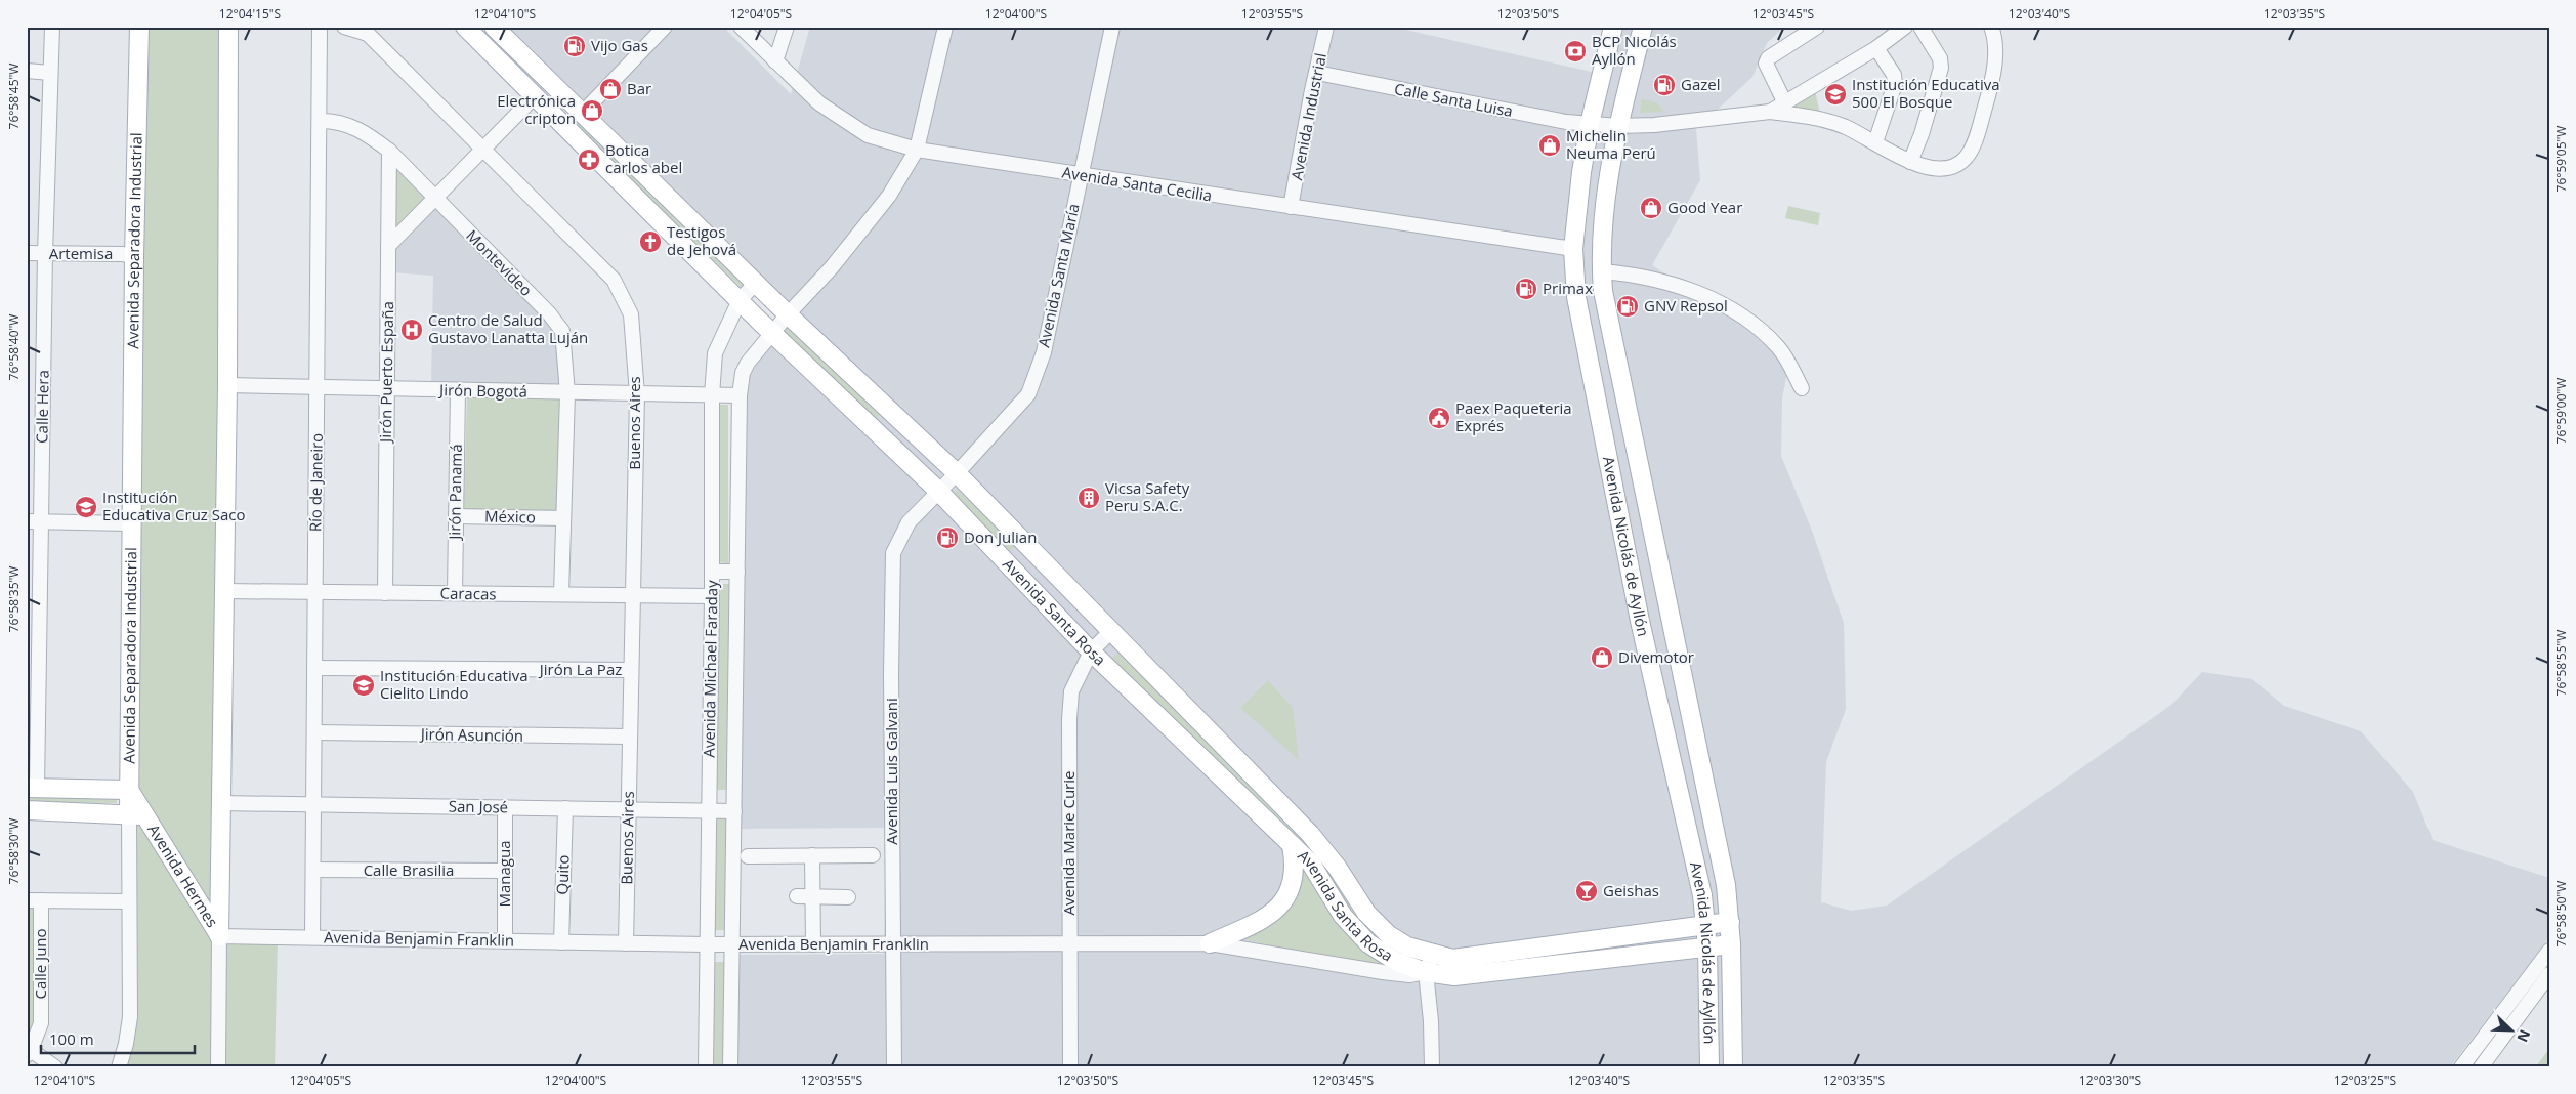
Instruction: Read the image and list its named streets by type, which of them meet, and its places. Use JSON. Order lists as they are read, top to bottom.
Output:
{
  "streets": {
    "main road": [
      "Avenida Separadora Industrial",
      "Avenida Nicolás de Ayllón",
      "Avenida Santa Rosa",
      "Avenida Hermes"
    ],
    "street": [
      "Calle Santa Luisa",
      "Avenida Industrial",
      "Avenida Santa Cecilia",
      "Artemisa",
      "Montevideo",
      "Avenida Santa María",
      "Jirón Puerto España",
      "Jirón Bogotá",
      "Calle Hera",
      "Buenos Aires",
      "Río de Janeiro",
      "Jirón Panamá",
      "México",
      "Caracas",
      "Avenida Michael Faraday",
      "Jirón La Paz",
      "Jirón Asunción",
      "Avenida Luis Galvani",
      "San José",
      "Avenida Marie Curie",
      "Calle Brasilia",
      "Managua",
      "Quito",
      "Avenida Benjamin Franklin",
      "Calle Juno"
    ]
  },
  "crossings": [
    ["Calle Santa Luisa", "Avenida Industrial"],
    ["Calle Santa Luisa", "Avenida Nicolás de Ayllón"],
    ["Avenida Industrial", "Avenida Santa Cecilia"],
    ["Avenida Santa Cecilia", "Avenida Santa María"],
    ["Avenida Santa Cecilia", "Avenida Nicolás de Ayllón"],
    ["Avenida Santa Cecilia", "Avenida Michael Faraday"],
    ["Avenida Separadora Industrial", "Artemisa"],
    ["Avenida Separadora Industrial", "Avenida Hermes"],
    ["Artemisa", "Calle Hera"],
    ["Montevideo", "Jirón Puerto España"],
    ["Montevideo", "Jirón Bogotá"],
    ["Montevideo", "Río de Janeiro"],
    ["Montevideo", "México"],
    ["Montevideo", "Caracas"],
    ["Avenida Santa María", "Avenida Santa Rosa"],
    ["Avenida Santa María", "Avenida Luis Galvani"],
    ["Jirón Puerto España", "Jirón Bogotá"],
    ["Jirón Puerto España", "Caracas"],
    ["Jirón Bogotá", "Buenos Aires"],
    ["Jirón Bogotá", "Río de Janeiro"],
    ["Jirón Bogotá", "Jirón Panamá"],
    ["Jirón Bogotá", "Avenida Michael Faraday"],
    ["Buenos Aires", "Caracas"],
    ["Buenos Aires", "Jirón La Paz"],
    ["Buenos Aires", "Jirón Asunción"],
    ["Buenos Aires", "San José"],
    ["Buenos Aires", "Avenida Benjamin Franklin"],
    ["Río de Janeiro", "Caracas"],
    ["Río de Janeiro", "Jirón La Paz"],
    ["Río de Janeiro", "Jirón Asunción"],
    ["Río de Janeiro", "San José"],
    ["Río de Janeiro", "Calle Brasilia"],
    ["Río de Janeiro", "Avenida Benjamin Franklin"],
    ["Jirón Panamá", "México"],
    ["Jirón Panamá", "Caracas"],
    ["Avenida Nicolás de Ayllón", "Avenida Santa Rosa"],
    ["Caracas", "Avenida Michael Faraday"],
    ["Avenida Santa Rosa", "Avenida Michael Faraday"],
    ["Avenida Santa Rosa", "Avenida Luis Galvani"],
    ["Avenida Santa Rosa", "Avenida Marie Curie"],
    ["Avenida Santa Rosa", "Avenida Benjamin Franklin"],
    ["Avenida Michael Faraday", "San José"],
    ["Avenida Michael Faraday", "Avenida Benjamin Franklin"],
    ["Avenida Luis Galvani", "Avenida Benjamin Franklin"],
    ["San José", "Managua"],
    ["San José", "Quito"],
    ["Avenida Marie Curie", "Avenida Benjamin Franklin"],
    ["Calle Brasilia", "Managua"],
    ["Managua", "Avenida Benjamin Franklin"],
    ["Quito", "Avenida Benjamin Franklin"],
    ["Avenida Hermes", "Avenida Benjamin Franklin"]
  ],
  "places": {
    "fuel station": [
      "Vijo Gas",
      "Gazel",
      "Primax",
      "GNV Repsol",
      "Don Julian"
    ],
    "bank": ["BCP Nicolás Ayllón"],
    "shop": [
      "Bar",
      "Electrónica cripton",
      "Michelin Neuma Perú",
      "Good Year",
      "Divemotor"
    ],
    "school or university": ["Institución Educativa 500 El Bosque", "Institución Educativa Cruz Saco", "Institución Educativa Cielito Lindo"],
    "pharmacy": ["Botica carlos abel"],
    "church": ["Testigos de Jehová"],
    "hospital": ["Centro de Salud Gustavo Lanatta Luján"],
    "public building": ["Paex Paqueteria Exprés"],
    "building": ["Vicsa Safety Peru S.A.C."],
    "bar": ["Geishas"]
  },
  "scale_bar": "100 m",
  "north": "bottom right",
  "coordinates": [
    "12°04'15\"S",
    "12°04'10\"S",
    "12°04'05\"S",
    "12°04'00\"S",
    "12°03'55\"S",
    "12°03'50\"S",
    "12°03'45\"S",
    "12°03'40\"S",
    "12°03'35\"S",
    "76°58'45\"W",
    "76°59'05\"W",
    "76°58'40\"W",
    "76°59'00\"W",
    "76°58'35\"W",
    "76°58'55\"W",
    "76°58'30\"W",
    "76°58'50\"W",
    "12°03'30\"S",
    "12°03'25\"S"
  ]
}
